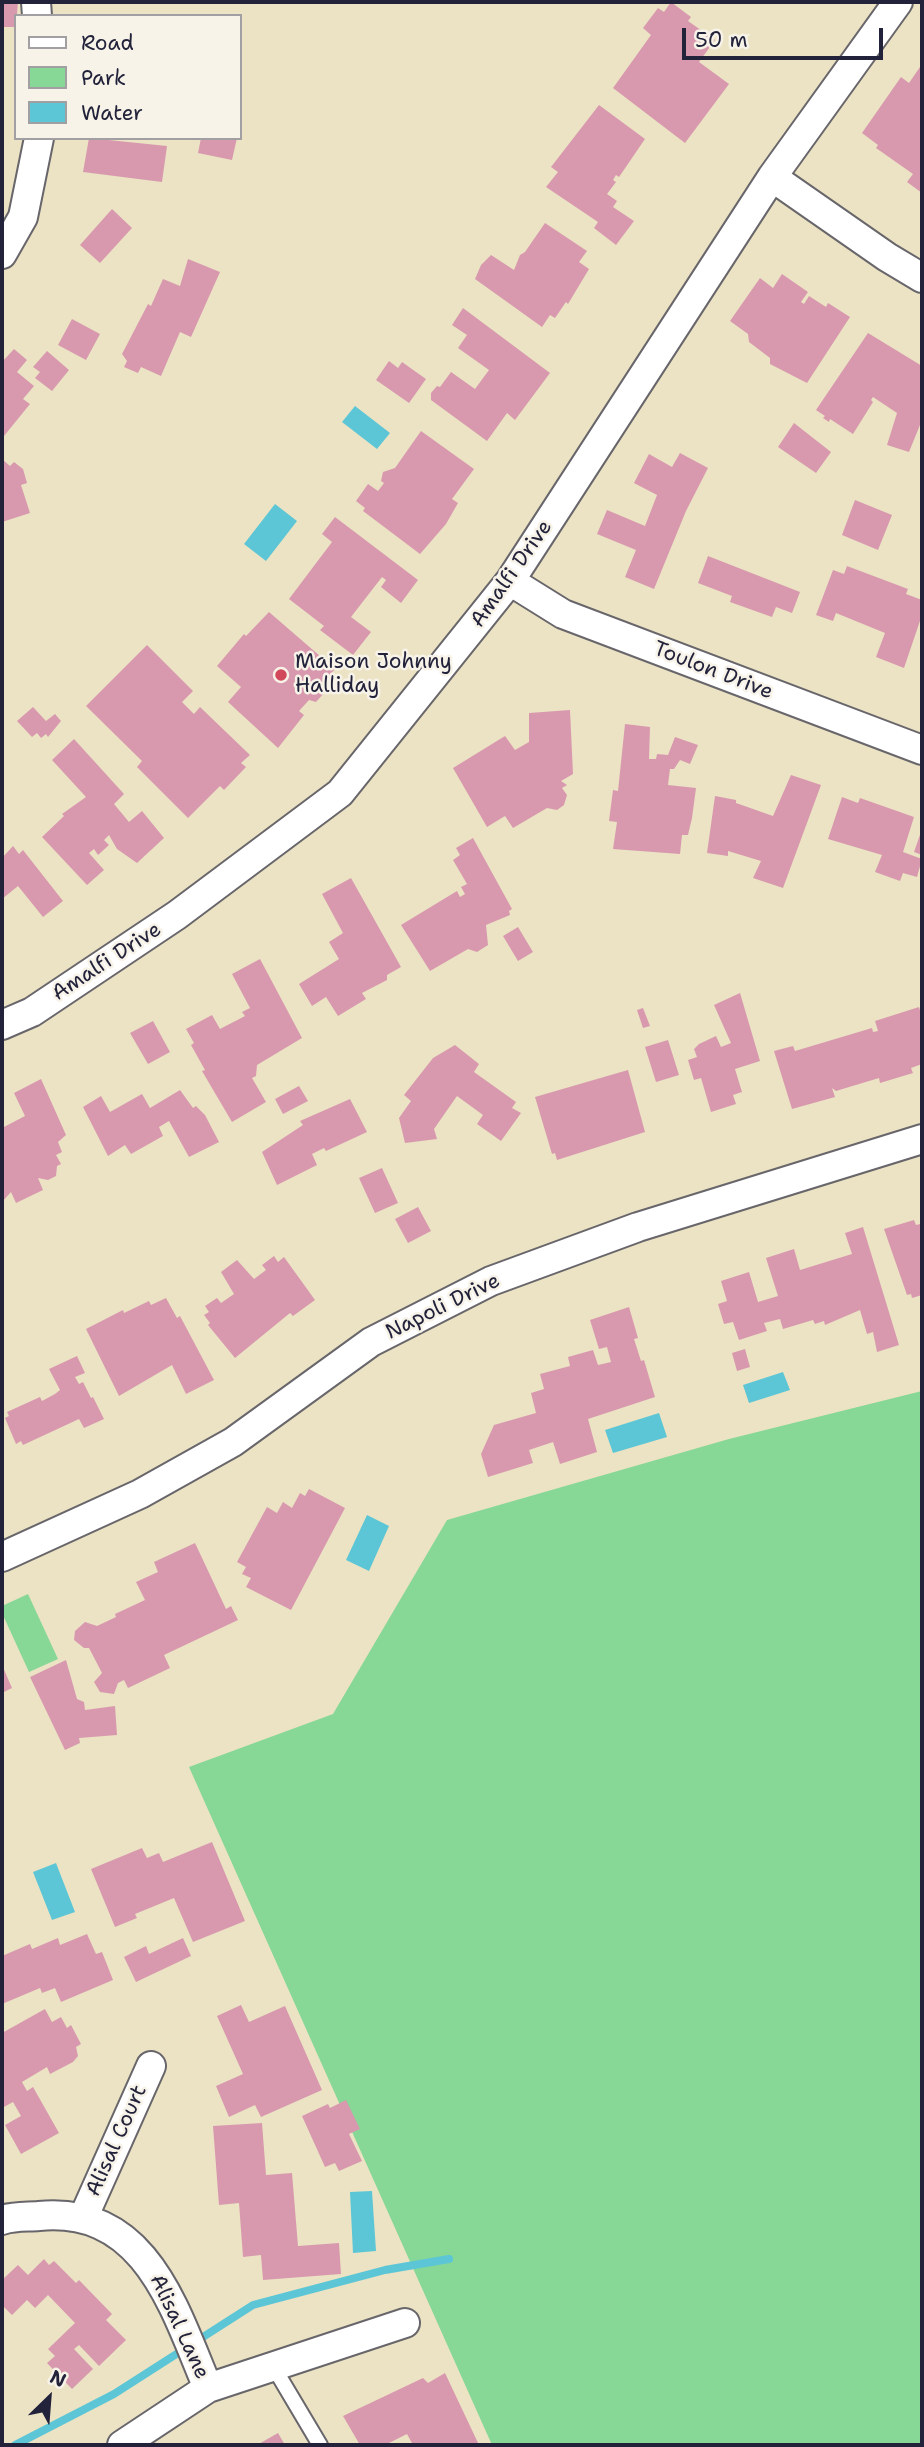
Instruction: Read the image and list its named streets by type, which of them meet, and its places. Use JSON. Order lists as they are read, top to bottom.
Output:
{
  "streets": {
    "street": [
      "Amalfi Drive",
      "Toulon Drive",
      "Napoli Drive",
      "Alisal Court",
      "Alisal Lane"
    ]
  },
  "crossings": [
    ["Amalfi Drive", "Toulon Drive"],
    ["Alisal Court", "Alisal Lane"]
  ],
  "places": ["Maison Johnny Halliday"],
  "legend": ["Road", "Park", "Water"],
  "scale_bar": "50 m",
  "north": "top right"
}
